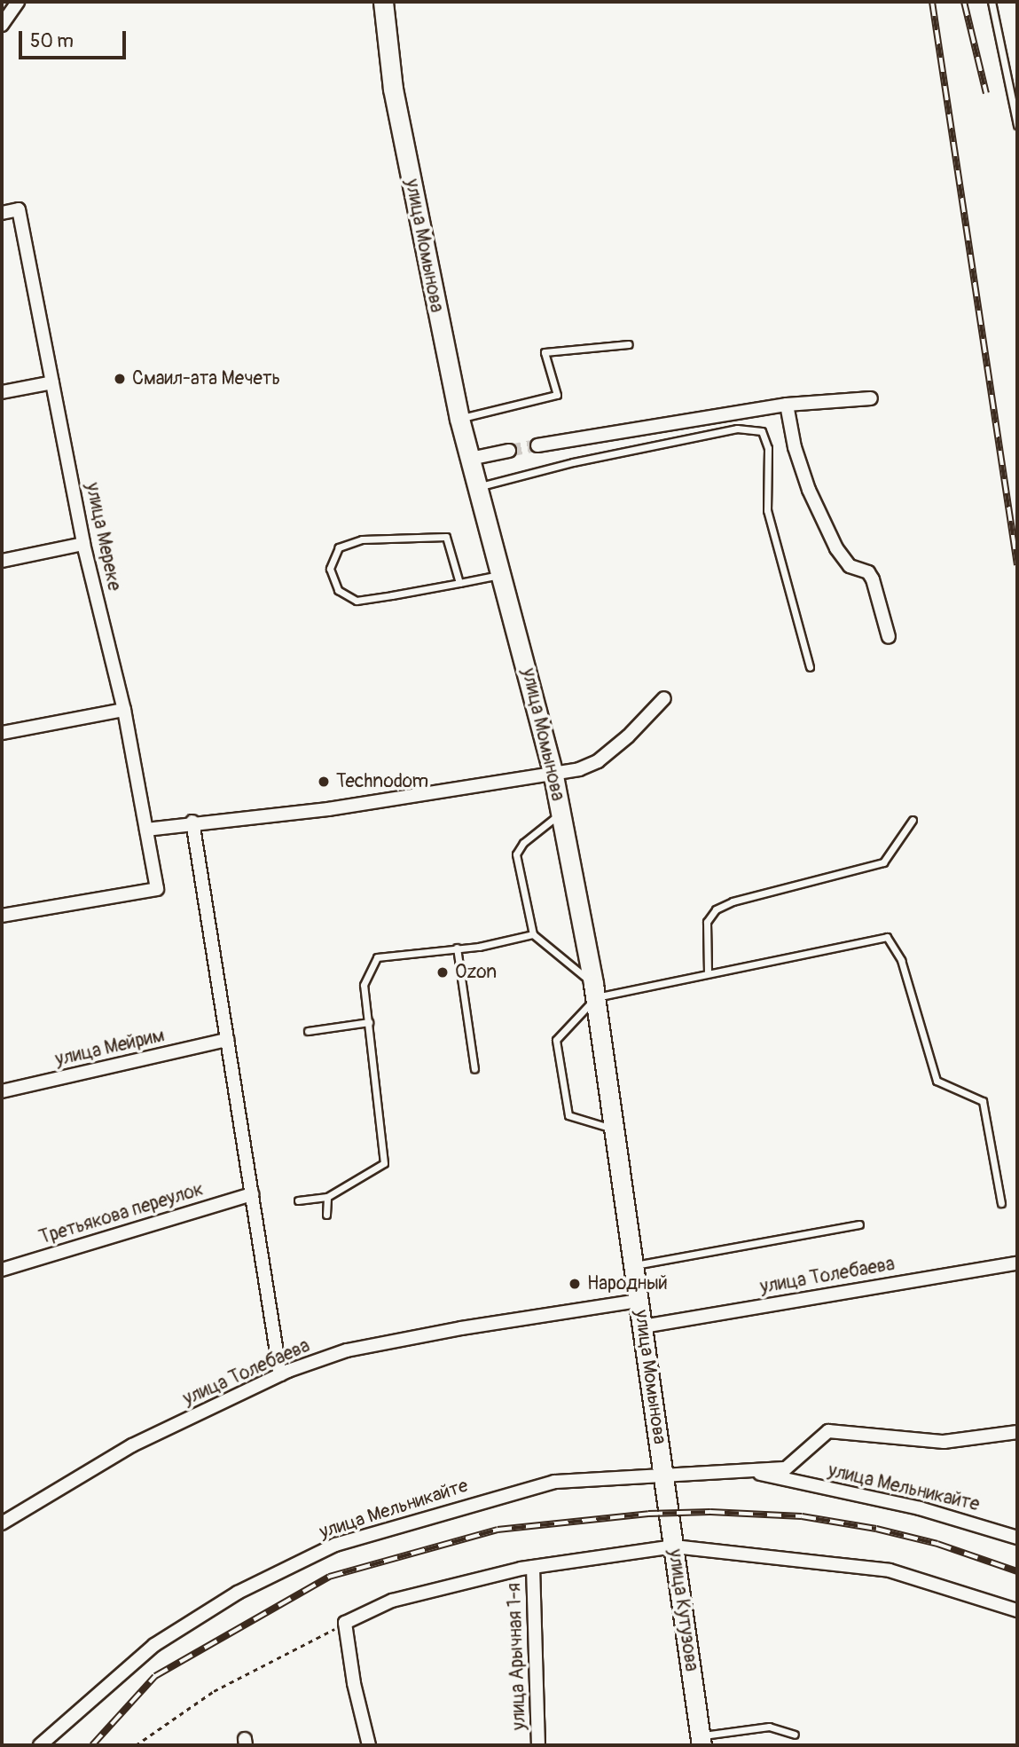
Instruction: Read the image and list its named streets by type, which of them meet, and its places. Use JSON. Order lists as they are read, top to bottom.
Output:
{
  "streets": {
    "main road": ["улица Момынова", "улица Кутузова"],
    "street": [
      "улица Мереке",
      "улица Мейрим",
      "Третьякова переулок",
      "улица Толебаева",
      "улица Мельникайте",
      "улица Арычная 1-я"
    ]
  },
  "crossings": [
    ["улица Момынова", "улица Толебаева"],
    ["улица Момынова", "улица Мельникайте"],
    ["улица Момынова", "улица Кутузова"],
    ["улица Мельникайте", "улица Кутузова"]
  ],
  "places": [
    "Смаил-ата Мечеть",
    "Technodom",
    "Ozon",
    "Народный"
  ],
  "scale_bar": "50 m"
}
